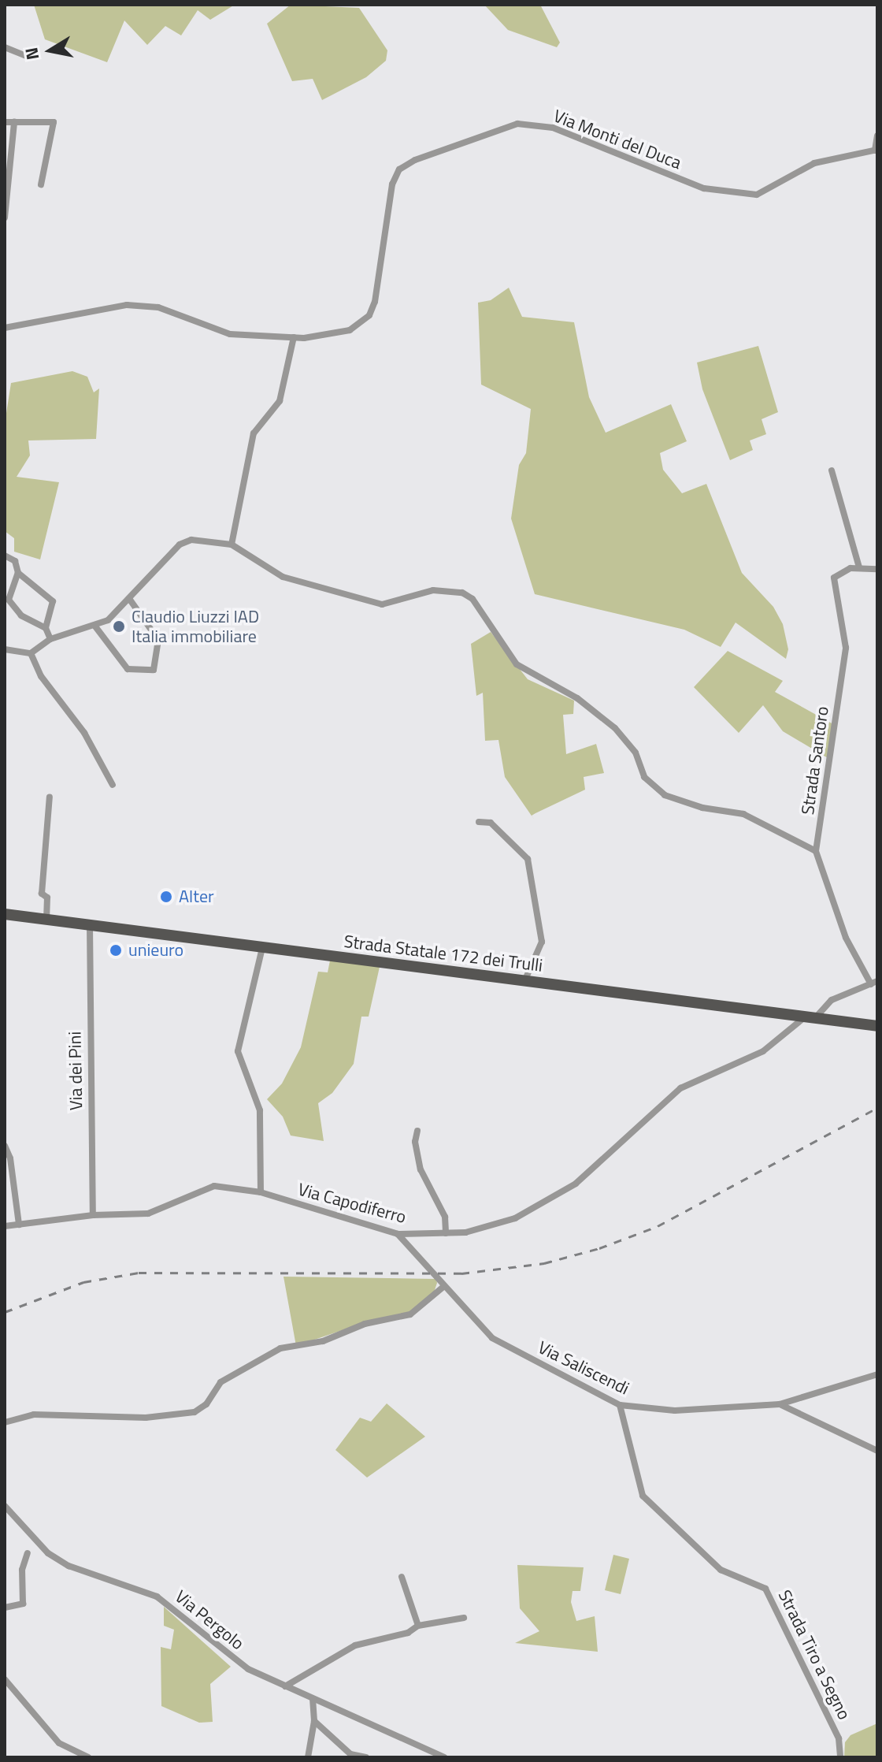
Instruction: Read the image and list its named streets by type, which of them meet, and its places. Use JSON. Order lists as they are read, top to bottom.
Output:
{
  "streets": {
    "main road": ["Strada Statale 172 dei Trulli"],
    "street": [
      "Via Monti del Duca",
      "Strada Santoro",
      "Via dei Pini",
      "Via Capodiferro",
      "Via Saliscendi",
      "Via Pergolo",
      "Strada Tiro a Segno"
    ]
  },
  "crossings": [
    ["Strada Santoro", "Via Capodiferro"],
    ["Strada Statale 172 dei Trulli", "Via dei Pini"],
    ["Strada Statale 172 dei Trulli", "Via Capodiferro"],
    ["Via dei Pini", "Via Capodiferro"],
    ["Via Capodiferro", "Via Saliscendi"],
    ["Via Saliscendi", "Strada Tiro a Segno"]
  ],
  "places": ["Claudio Liuzzi IAD Italia immobiliare", "Alter", "unieuro"],
  "north": "left"
}
